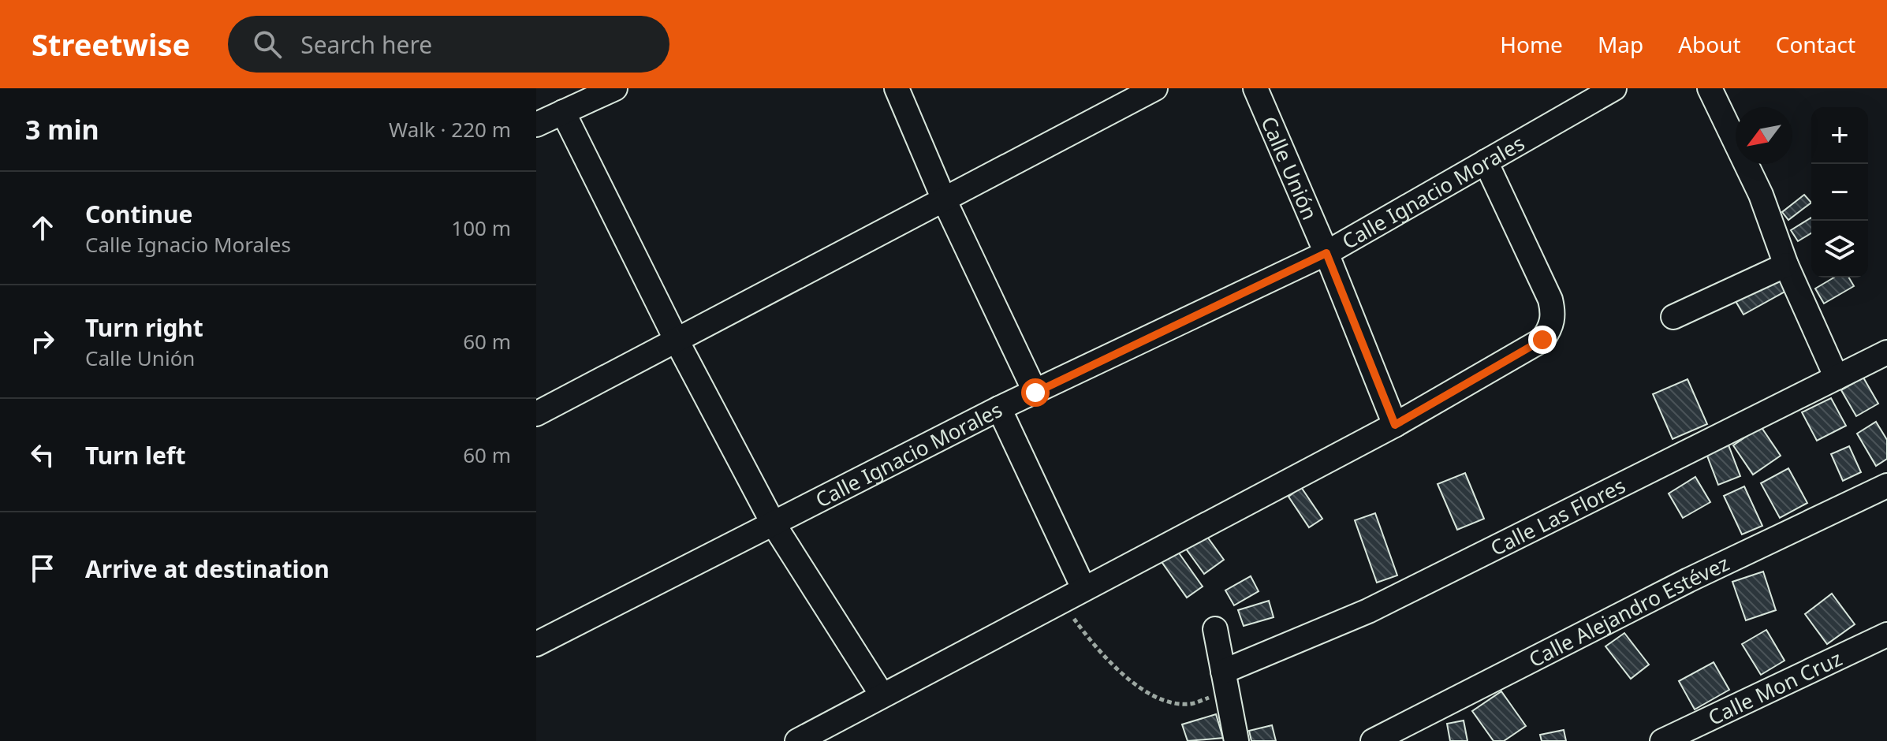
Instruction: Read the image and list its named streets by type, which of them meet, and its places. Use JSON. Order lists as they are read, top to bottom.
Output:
{
  "streets": {
    "street": [
      "Calle Unión",
      "Calle Ignacio Morales",
      "Calle Las Flores",
      "Calle Alejandro Estévez",
      "Calle Mon Cruz"
    ]
  },
  "crossings": [
    ["Calle Unión", "Calle Ignacio Morales"]
  ],
  "north": "bottom left",
  "page": {
    "header": "Streetwise",
    "search": "Search here",
    "nav": [
      "Home",
      "Map",
      "About",
      "Contact"
    ],
    "heading": ["3 min", "Walk · 220 m"],
    "map_buttons": ["+", "−"],
    "list": [
      ["Continue", "Calle Ignacio Morales", "100 m"],
      ["Turn right", "Calle Unión", "60 m"],
      ["Turn left", "60 m"],
      "Arrive at destination"
    ]
  }
}
